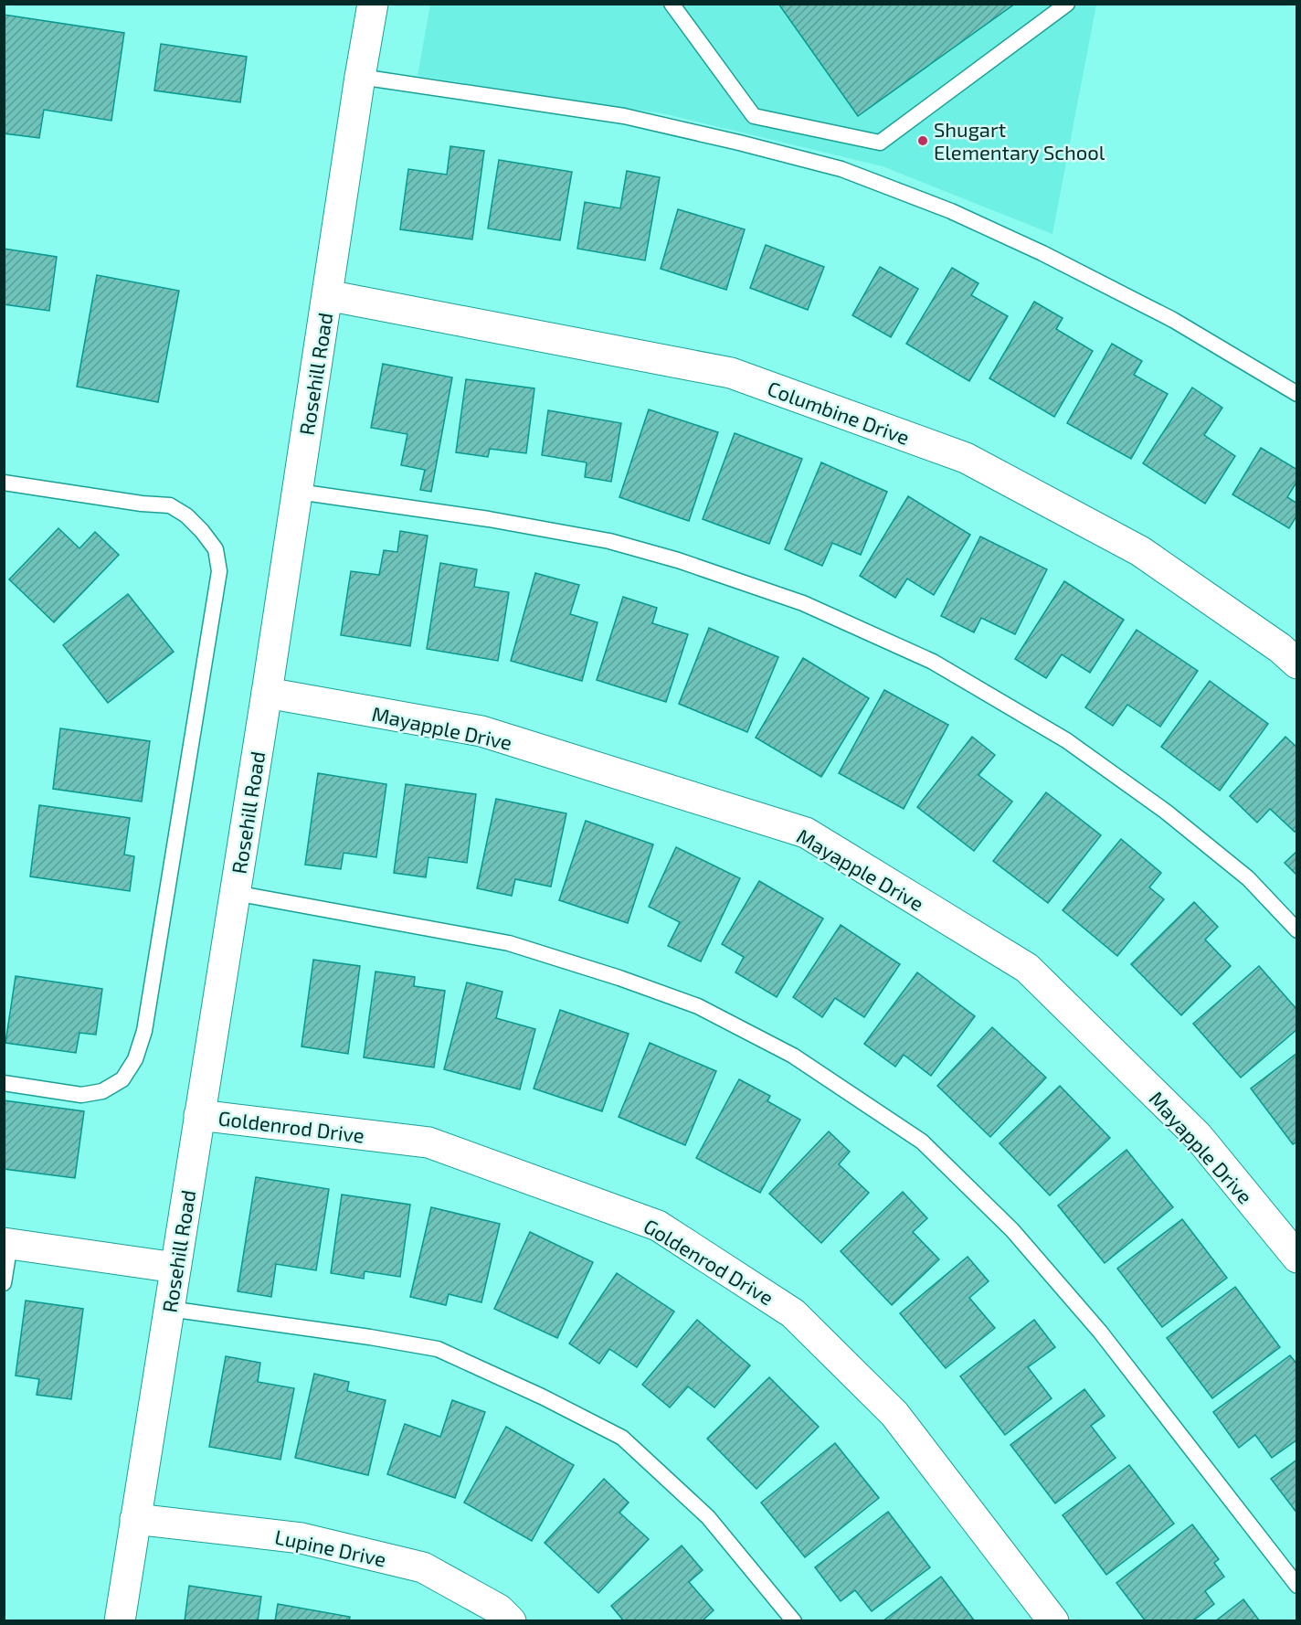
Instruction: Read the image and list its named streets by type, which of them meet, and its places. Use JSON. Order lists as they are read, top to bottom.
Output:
{
  "streets": {
    "street": [
      "Rosehill Road",
      "Columbine Drive",
      "Mayapple Drive",
      "Goldenrod Drive",
      "Lupine Drive"
    ]
  },
  "crossings": [
    ["Rosehill Road", "Columbine Drive"],
    ["Rosehill Road", "Mayapple Drive"],
    ["Rosehill Road", "Goldenrod Drive"],
    ["Rosehill Road", "Lupine Drive"]
  ],
  "places": ["Shugart Elementary School"]
}
